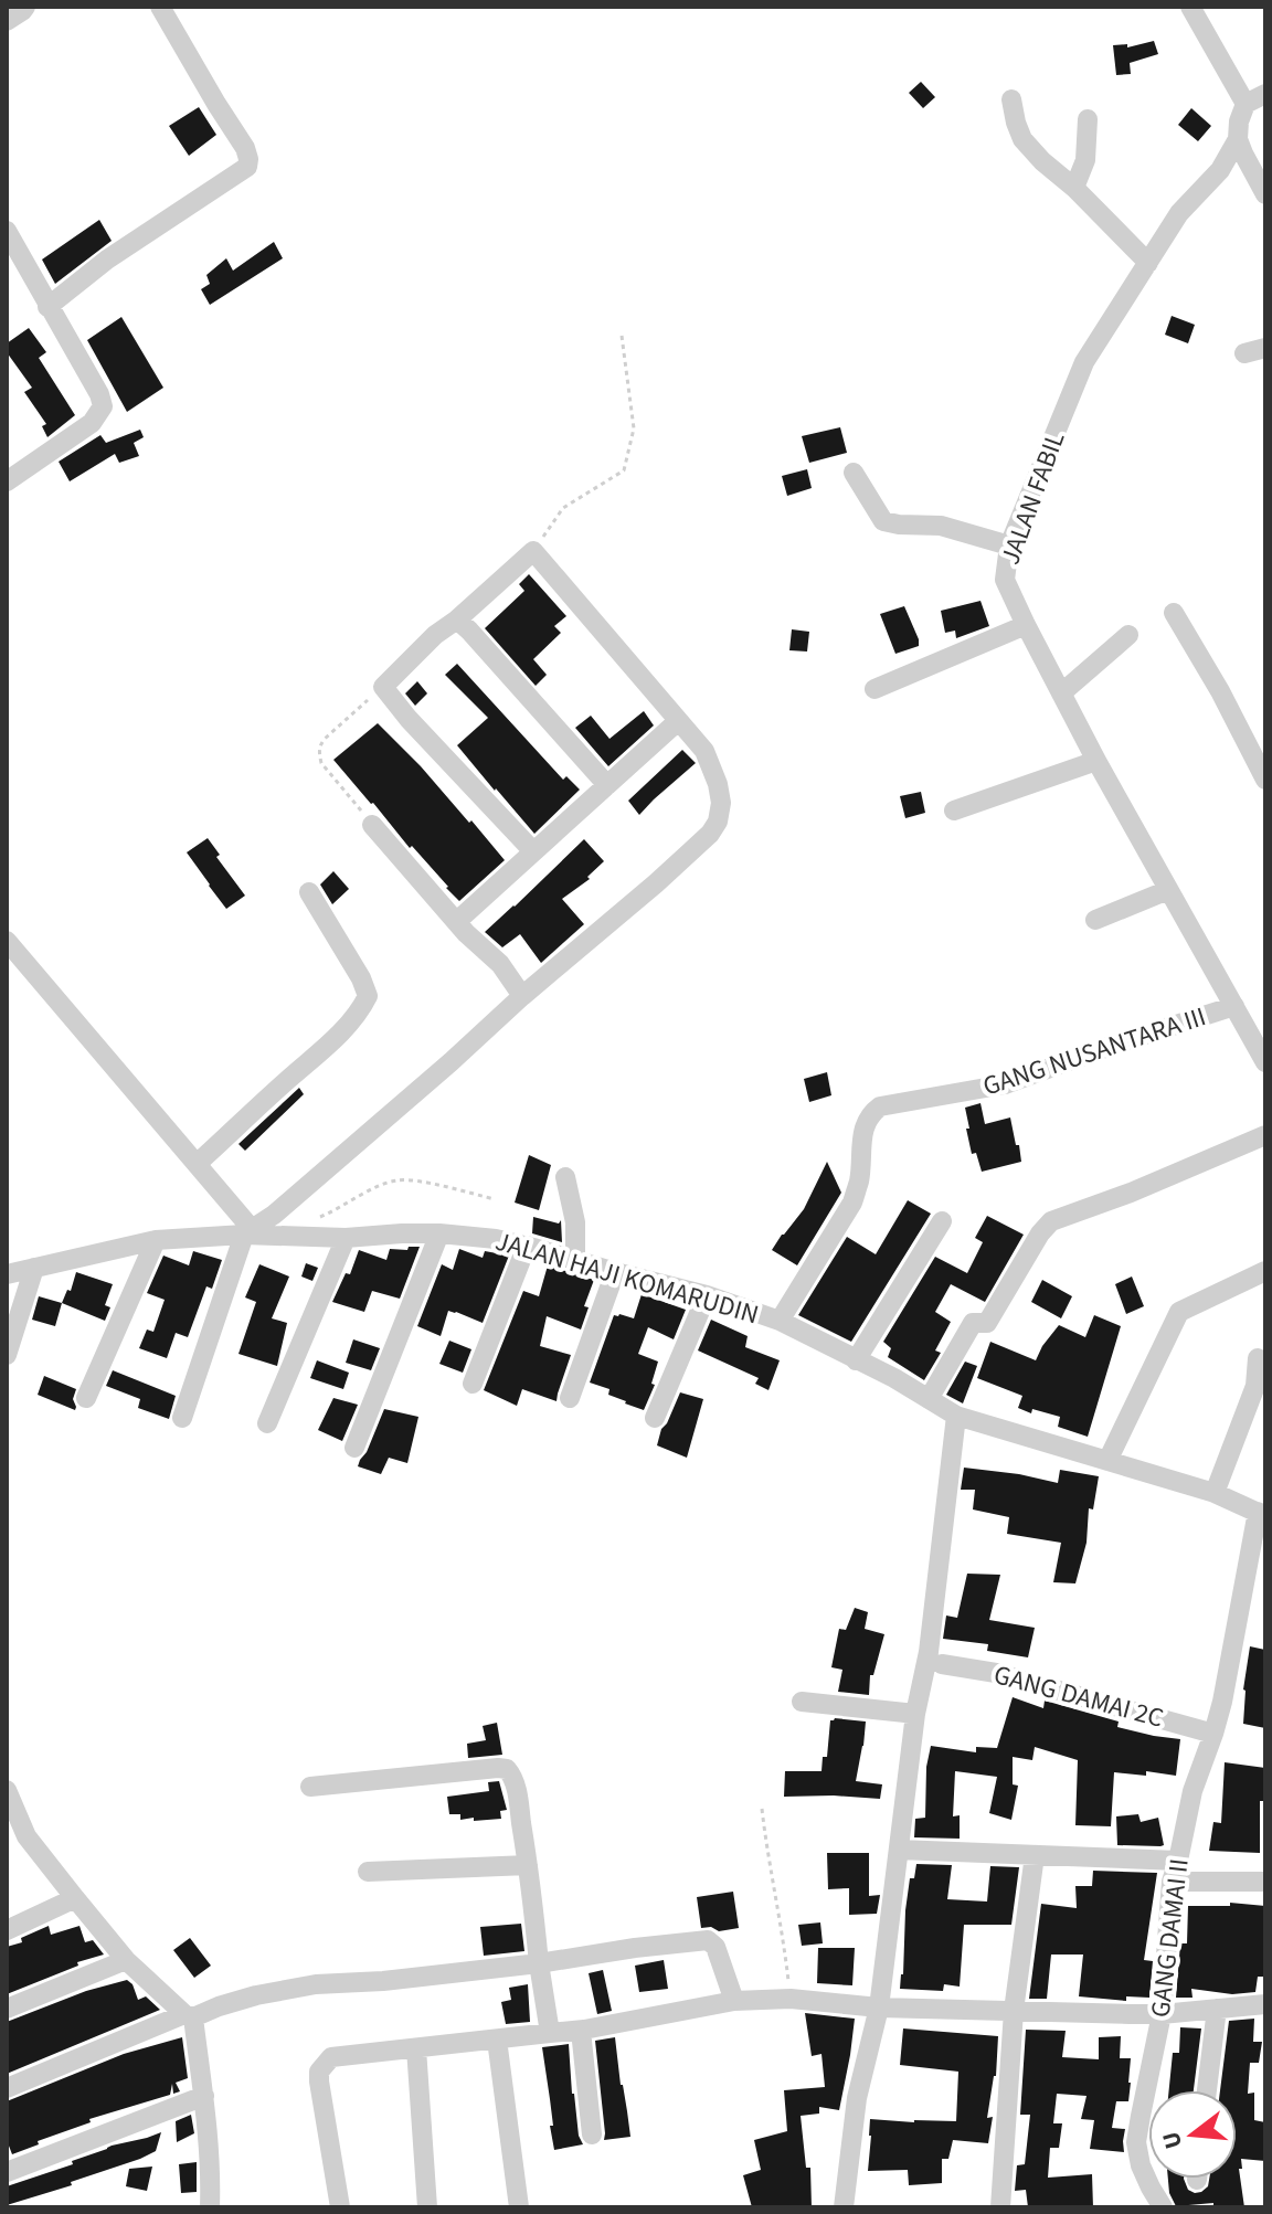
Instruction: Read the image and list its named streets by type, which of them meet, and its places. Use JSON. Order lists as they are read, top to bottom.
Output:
{
  "streets": {
    "street": [
      "JALAN FABIL",
      "GANG NUSANTARA III",
      "JALAN HAJI KOMARUDIN",
      "GANG DAMAI 2C",
      "GANG DAMAI II"
    ]
  },
  "crossings": [
    ["JALAN FABIL", "GANG NUSANTARA III"],
    ["GANG NUSANTARA III", "JALAN HAJI KOMARUDIN"],
    ["JALAN HAJI KOMARUDIN", "GANG DAMAI II"],
    ["GANG DAMAI 2C", "GANG DAMAI II"]
  ],
  "north": "left"
}
